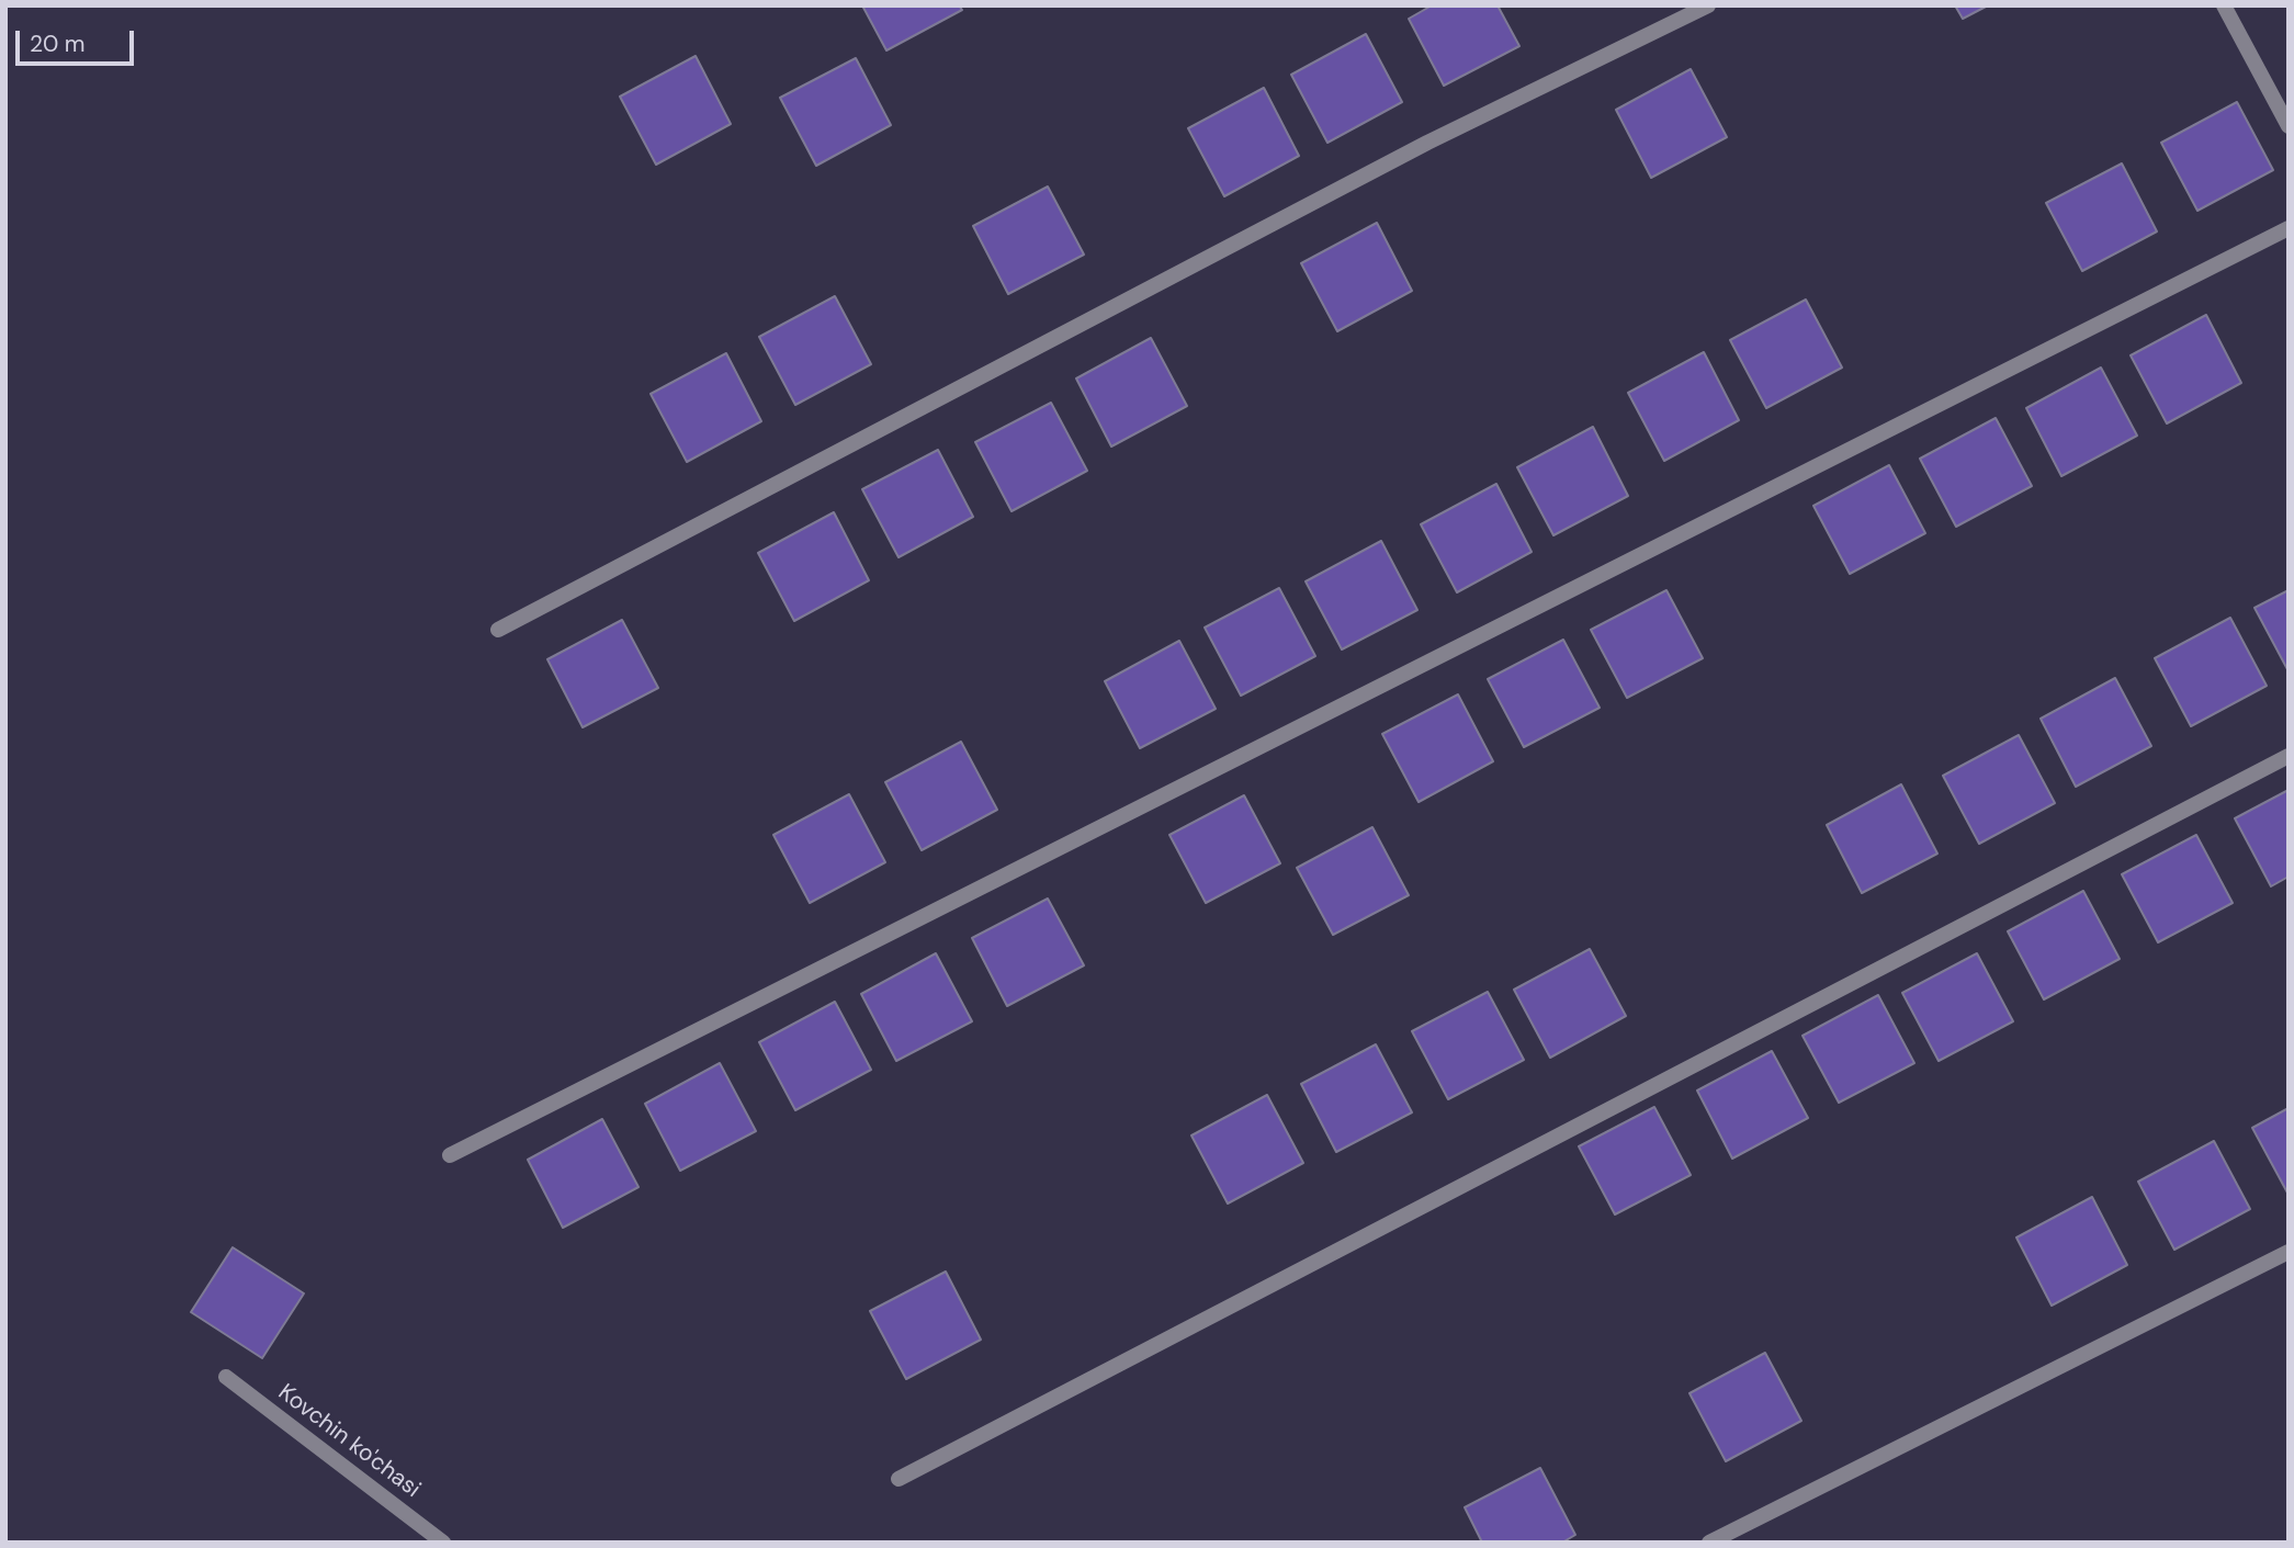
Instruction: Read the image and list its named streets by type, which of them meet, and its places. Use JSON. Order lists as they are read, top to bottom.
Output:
{
  "streets": {
    "street": ["Kovchin ko'chasi"]
  },
  "scale_bar": "20 m"
}
